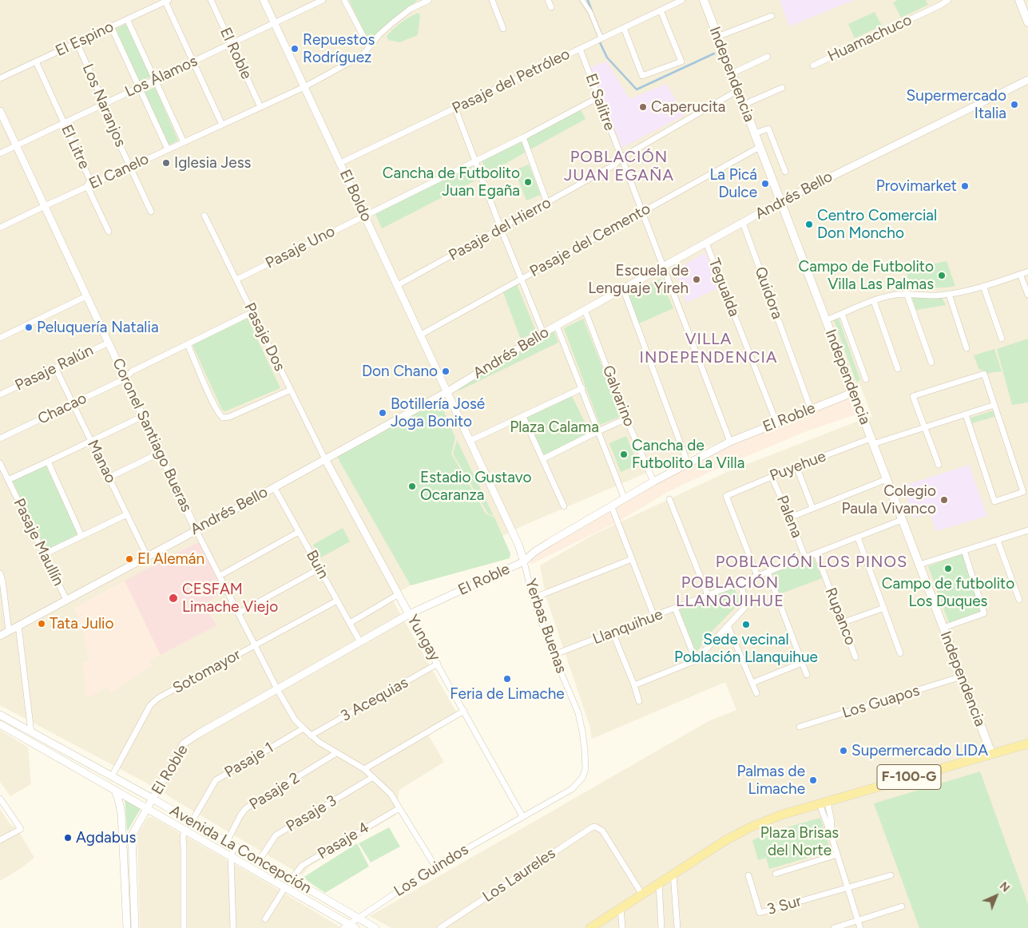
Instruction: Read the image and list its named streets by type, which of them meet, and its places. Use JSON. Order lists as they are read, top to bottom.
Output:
{
  "streets": {
    "main road": ["Independencia", "F-100-G"],
    "street": [
      "Huamachuco",
      "El Espino",
      "El Roble",
      "Los Álamos",
      "Pasaje del Petróleo",
      "El Salitre",
      "Los Naranjos",
      "El Litre",
      "El Canelo",
      "El Boldo",
      "Andrés Bello",
      "Pasaje del Hierro",
      "Pasaje del Cemento",
      "Pasaje Uno",
      "Tegualda",
      "Quidora",
      "Pasaje Dos",
      "Pasaje Ralún",
      "Galvarino",
      "Chacao",
      "Coronel Santiago Bueras",
      "Manao",
      "Puyehue",
      "Palena",
      "Pasaje Maullín",
      "Buin",
      "Rupanco",
      "Yerbas Buenas",
      "Llanquihue",
      "Yungay",
      "Sotomayor",
      "3 Acequias",
      "Los Guapos",
      "Pasaje 1",
      "Pasaje 2",
      "Pasaje 3",
      "Pasaje 4",
      "Avenida La Concepción",
      "Los Guindos",
      "Los Laureles",
      "3 Sur"
    ]
  },
  "crossings": [
    ["El Espino", "Los Naranjos"],
    ["El Espino", "El Litre"],
    ["El Roble", "Independencia"],
    ["El Roble", "Los Álamos"],
    ["El Roble", "El Salitre"],
    ["El Roble", "El Canelo"],
    ["El Roble", "Tegualda"],
    ["El Roble", "Quidora"],
    ["El Roble", "Galvarino"],
    ["El Roble", "Coronel Santiago Bueras"],
    ["El Roble", "Buin"],
    ["El Roble", "Yerbas Buenas"],
    ["El Roble", "Yungay"],
    ["El Roble", "Avenida La Concepción"],
    ["Independencia", "Andrés Bello"],
    ["Independencia", "Pasaje del Hierro"],
    ["Independencia", "Pasaje del Cemento"],
    ["Independencia", "Puyehue"],
    ["Independencia", "Llanquihue"],
    ["Independencia", "Los Guapos"],
    ["Independencia", "F-100-G"],
    ["Los Álamos", "Los Naranjos"],
    ["Los Álamos", "El Litre"],
    ["Los Álamos", "El Boldo"],
    ["Los Álamos", "Coronel Santiago Bueras"],
    ["Pasaje del Petróleo", "El Salitre"],
    ["Pasaje del Petróleo", "El Boldo"],
    ["El Salitre", "Andrés Bello"],
    ["El Salitre", "Pasaje del Hierro"],
    ["El Salitre", "Pasaje del Cemento"],
    ["El Salitre", "Pasaje Uno"],
    ["Los Naranjos", "El Canelo"],
    ["El Litre", "El Canelo"],
    ["El Canelo", "El Boldo"],
    ["El Canelo", "Coronel Santiago Bueras"],
    ["El Boldo", "Andrés Bello"],
    ["El Boldo", "Pasaje del Hierro"],
    ["El Boldo", "Pasaje del Cemento"],
    ["El Boldo", "Pasaje Uno"],
    ["El Boldo", "Yerbas Buenas"],
    ["Andrés Bello", "Tegualda"],
    ["Andrés Bello", "Quidora"],
    ["Andrés Bello", "Pasaje Dos"],
    ["Andrés Bello", "Galvarino"],
    ["Andrés Bello", "Coronel Santiago Bueras"],
    ["Andrés Bello", "Manao"],
    ["Andrés Bello", "Pasaje Maullín"],
    ["Andrés Bello", "Buin"],
    ["Andrés Bello", "Yerbas Buenas"],
    ["Andrés Bello", "Yungay"],
    ["Pasaje Uno", "Pasaje Dos"],
    ["Pasaje Dos", "Yungay"],
    ["Pasaje Ralún", "Coronel Santiago Bueras"],
    ["Pasaje Ralún", "Manao"],
    ["Chacao", "Coronel Santiago Bueras"],
    ["Chacao", "Manao"],
    ["Coronel Santiago Bueras", "Sotomayor"],
    ["Coronel Santiago Bueras", "3 Acequias"],
    ["Coronel Santiago Bueras", "Pasaje 1"],
    ["Coronel Santiago Bueras", "Pasaje 2"],
    ["Coronel Santiago Bueras", "Pasaje 3"],
    ["Coronel Santiago Bueras", "Pasaje 4"],
    ["Coronel Santiago Bueras", "Los Guindos"],
    ["Puyehue", "Palena"],
    ["Puyehue", "Llanquihue"],
    ["Palena", "Llanquihue"],
    ["Buin", "Sotomayor"],
    ["Rupanco", "Llanquihue"],
    ["Yerbas Buenas", "Llanquihue"],
    ["Yerbas Buenas", "Yungay"],
    ["Yerbas Buenas", "Los Guindos"],
    ["Yungay", "3 Acequias"],
    ["Yungay", "Los Guindos"],
    ["Sotomayor", "Avenida La Concepción"],
    ["Pasaje 1", "Avenida La Concepción"],
    ["F-100-G", "Los Laureles"],
    ["Pasaje 2", "Avenida La Concepción"],
    ["Pasaje 3", "Avenida La Concepción"],
    ["Pasaje 4", "Avenida La Concepción"],
    ["Avenida La Concepción", "Los Guindos"]
  ],
  "districts": [
    "POBLACIÓN JUAN EGAÑA",
    "VILLA INDEPENDENCIA",
    "POBLACIÓN LOS PINOS",
    "POBLACIÓN LLANQUIHUE"
  ],
  "parks": ["Plaza Calama", "Plaza Brisas del Norte"],
  "places": [
    "Repuestos Rodríguez",
    "Supermercado Italia",
    "Caperucita",
    "Iglesia Jess",
    "Cancha de Futbolito Juan Egaña",
    "La Picá Dulce",
    "Provimarket",
    "Centro Comercial Don Moncho",
    "Campo de Futbolito Villa Las Palmas",
    "Escuela de Lenguaje Yireh",
    "Peluquería Natalia",
    "Don Chano",
    "Botillería José Joga Bonito",
    "Cancha de Futbolito La Villa",
    "Estadio Gustavo Ocaranza",
    "Colegio Paula Vivanco",
    "El Alemán",
    "Campo de futbolito Los Duques",
    "CESFAM Limache Viejo",
    "Tata Julio",
    "Sede vecinal Población Llanquihue",
    "Feria de Limache",
    "Supermercado LIDA",
    "Palmas de Limache",
    "Agdabus"
  ],
  "north": "top right"
}
